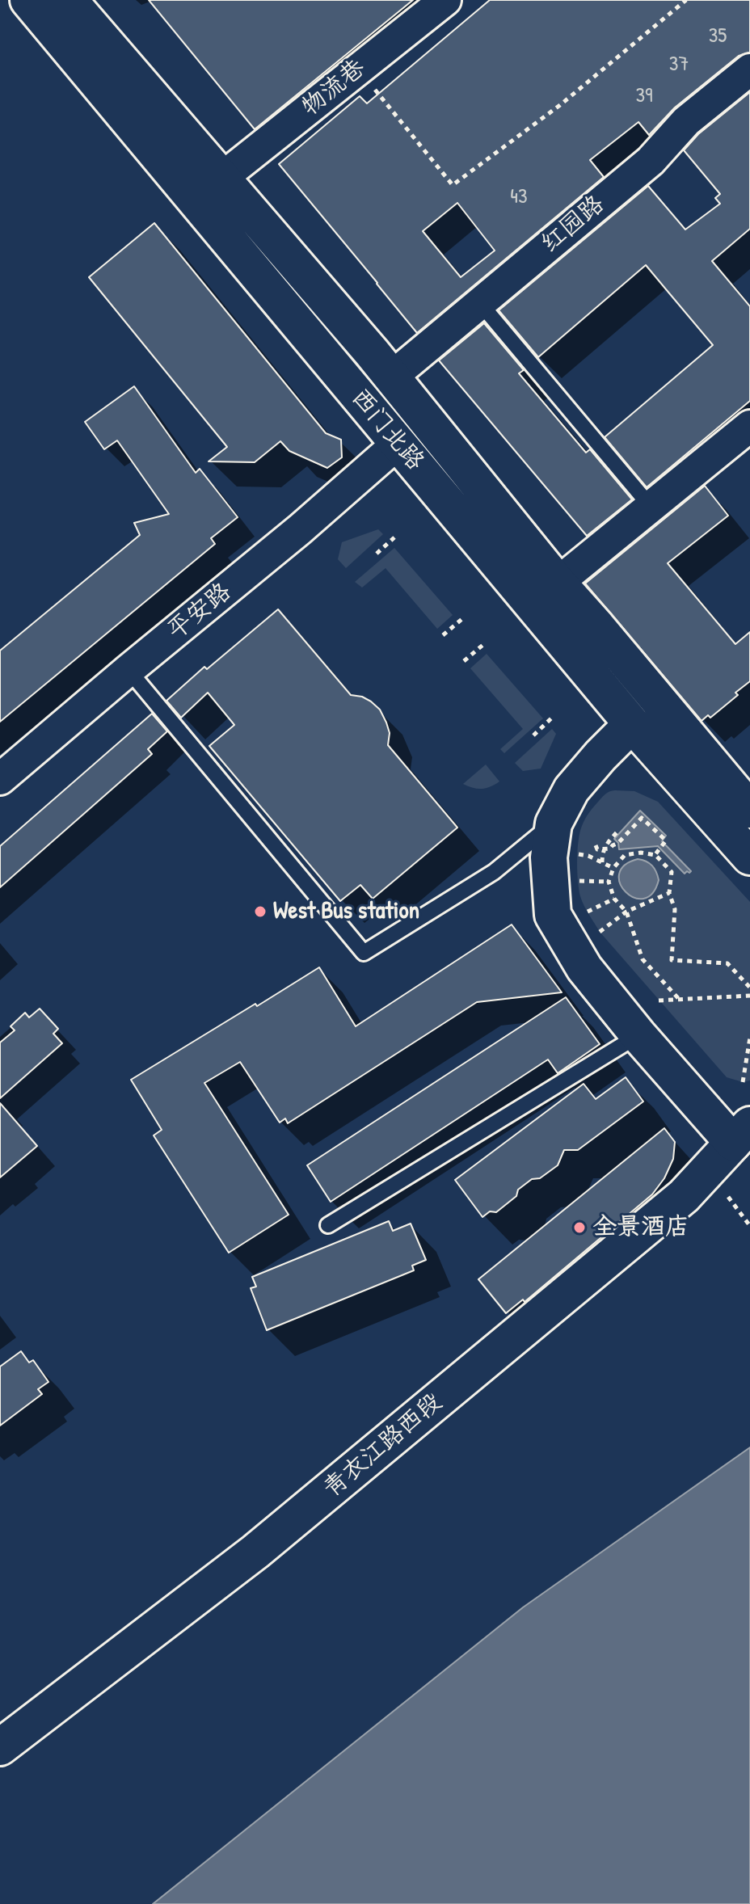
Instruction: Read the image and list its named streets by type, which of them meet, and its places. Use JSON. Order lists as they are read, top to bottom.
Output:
{
  "streets": {
    "main road": ["西门北路", "青衣江路西段"],
    "street": ["物流巷", "红园路", "平安路"]
  },
  "crossings": [
    ["物流巷", "西门北路"],
    ["红园路", "西门北路"],
    ["西门北路", "平安路"]
  ],
  "places": ["West Bus station", "全景酒店"],
  "house_numbers": [
    "35",
    "37",
    "39",
    "43"
  ]
}
